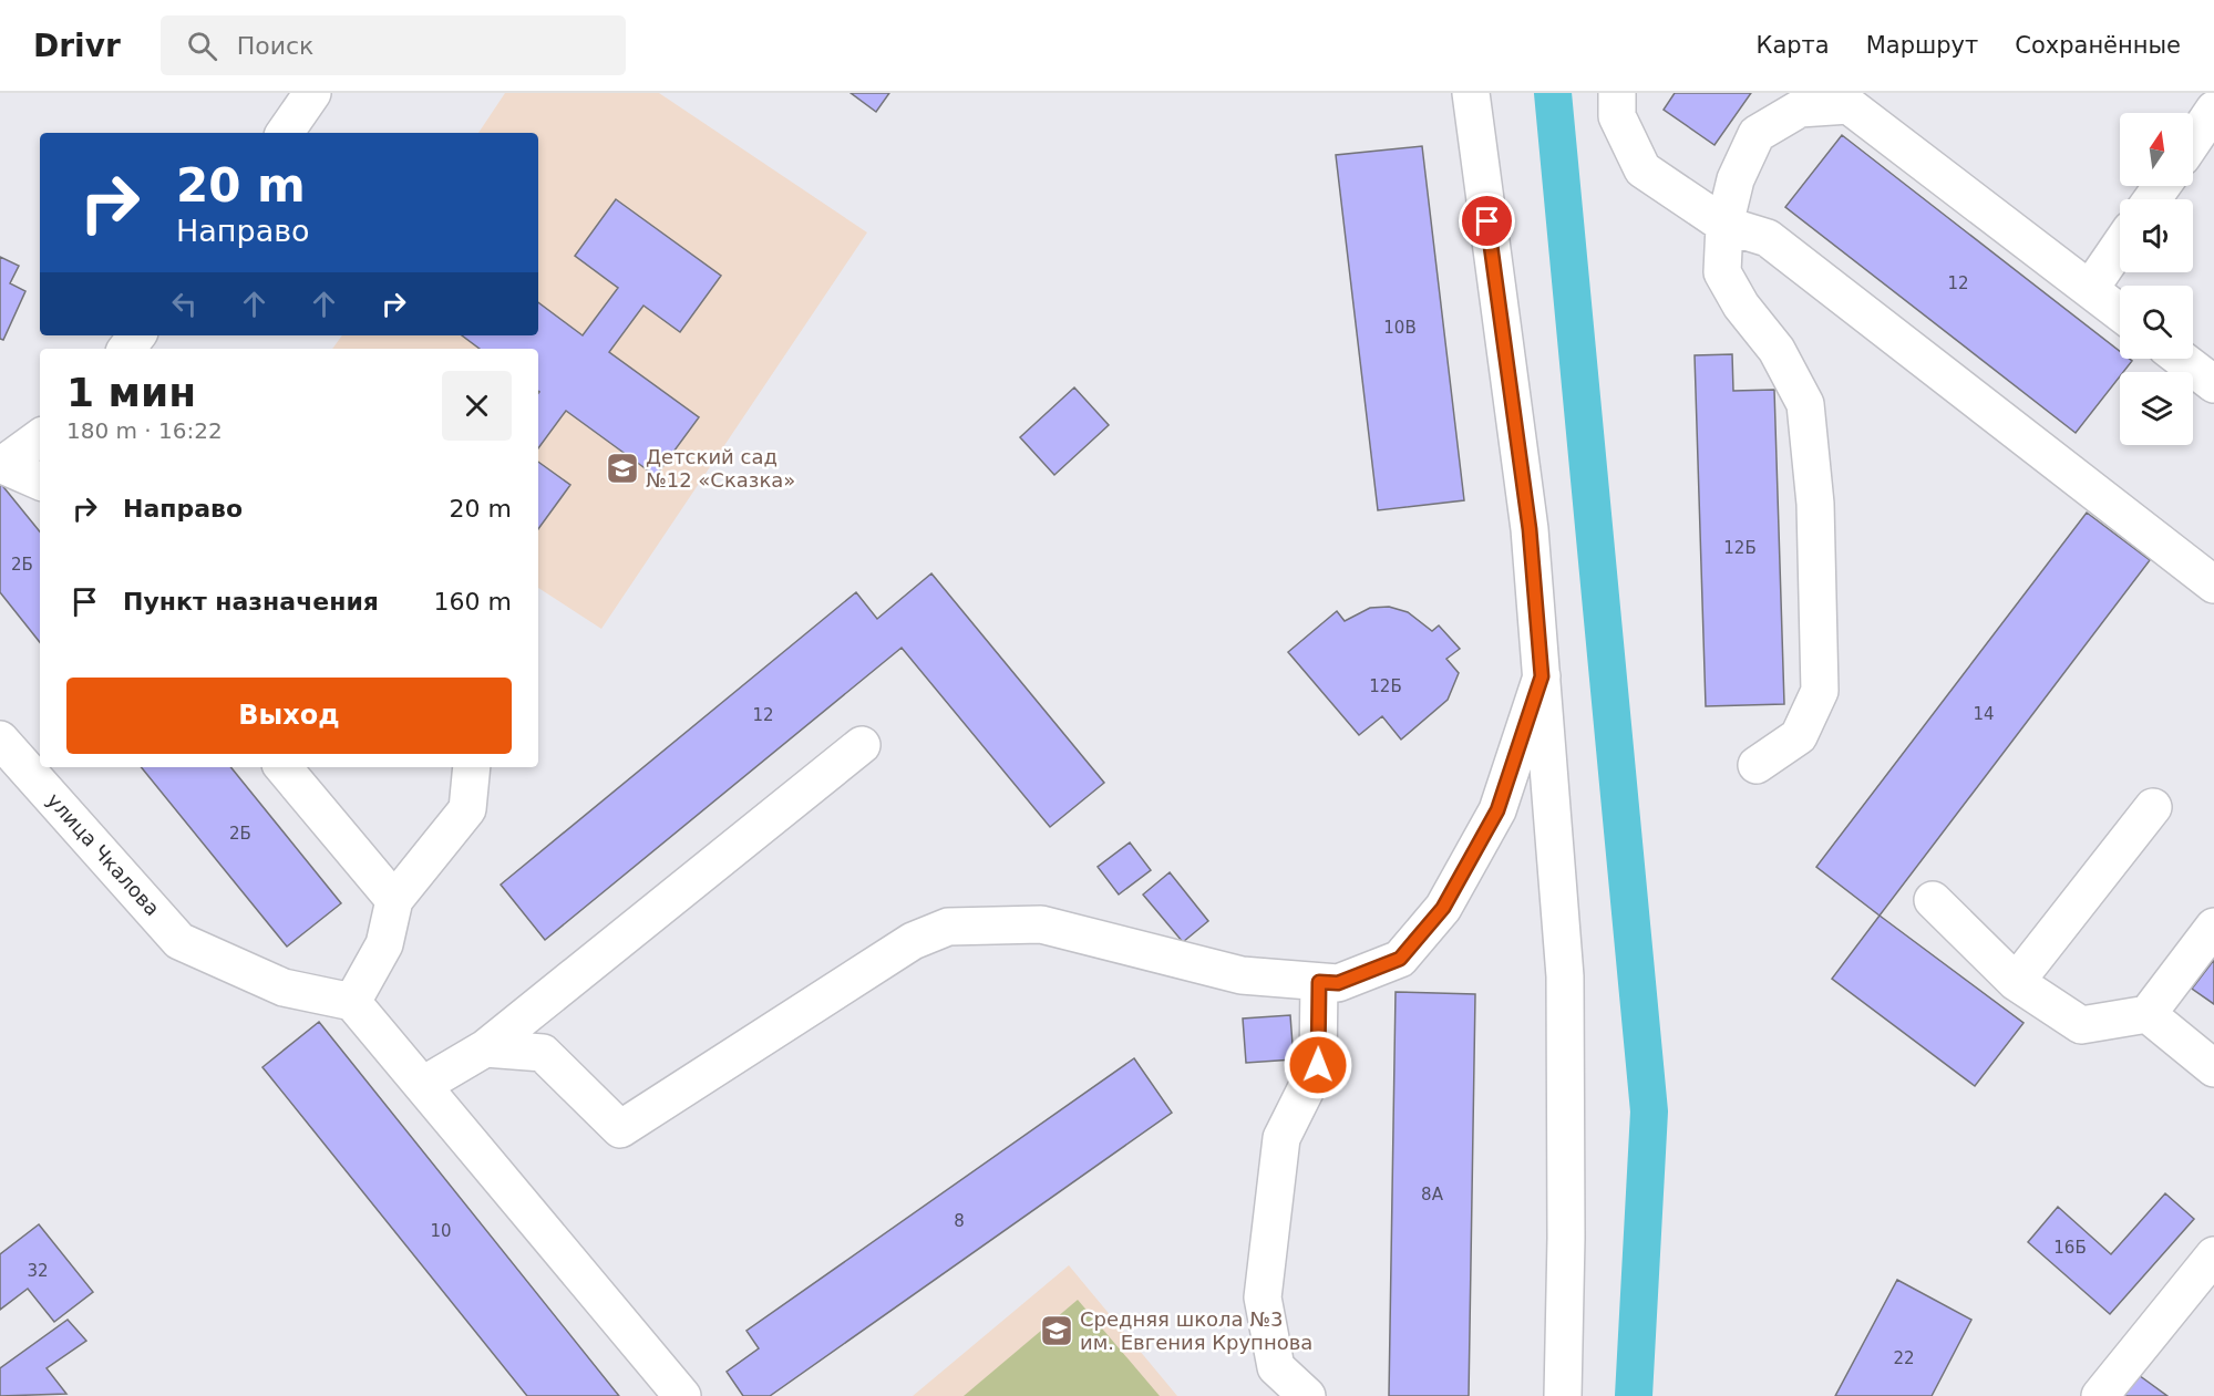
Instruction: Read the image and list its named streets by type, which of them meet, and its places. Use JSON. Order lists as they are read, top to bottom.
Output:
{
  "streets": {
    "street": ["улица Чкалова"]
  },
  "places": {
    "school or university": ["Детский сад №12 «Сказка»", "Средняя школа №3 им. Евгения Крупнова"]
  },
  "house_numbers": [
    "12",
    "10В",
    "12Б",
    "2Б",
    "12Б",
    "14",
    "12",
    "2Б",
    "8А",
    "8",
    "10",
    "16Б",
    "32",
    "22"
  ],
  "north": "top",
  "page": {
    "header": "Drivr",
    "search": "Поиск",
    "nav": ["Карта", "Маршрут", "Сохранённые"],
    "turn": ["20 m", "Направо"],
    "heading": ["1 мин", "180 m · 16:22"],
    "list": [
      {
        "name": "Направо",
        "value": "20 m"
      },
      {
        "name": "Пункт назначения",
        "value": "160 m"
      }
    ],
    "buttons": "Выход"
  }
}
